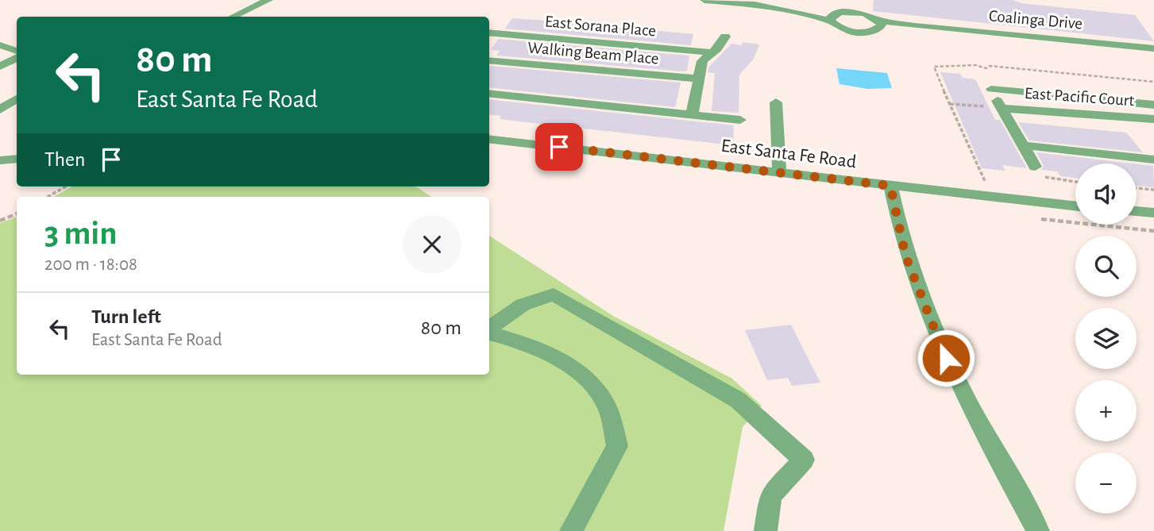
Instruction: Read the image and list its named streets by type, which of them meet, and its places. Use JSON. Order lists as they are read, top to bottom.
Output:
{
  "streets": {
    "street": [
      "Coalinga Drive",
      "East Sorana Place",
      "Walking Beam Place",
      "East Pacific Court",
      "East Santa Fe Road"
    ]
  },
  "page": {
    "turn": ["80 m", "East Santa Fe Road"],
    "then": "Then",
    "map_buttons": ["+", "−"],
    "heading": ["3 min", "200 m · 18:08"],
    "list": [
      {
        "name": "Turn left",
        "note": "East Santa Fe Road",
        "value": "80 m"
      }
    ]
  }
}
